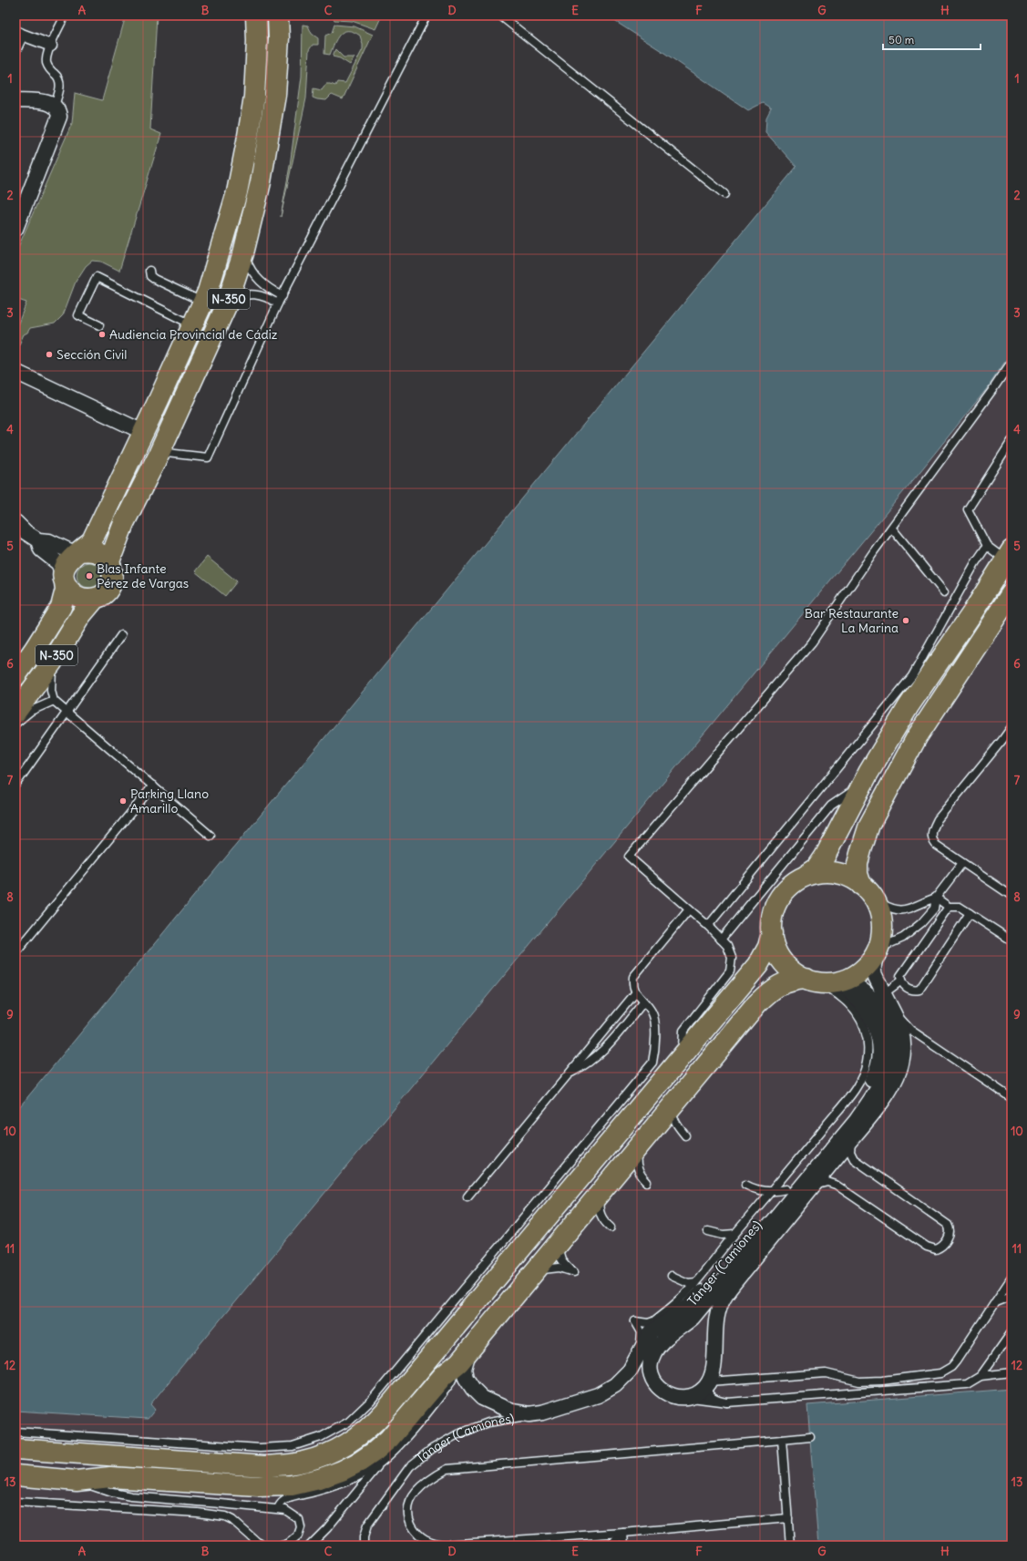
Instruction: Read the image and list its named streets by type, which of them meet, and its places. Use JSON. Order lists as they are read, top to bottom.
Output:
{
  "streets": {
    "main road": ["N-350"],
    "street": ["Tánger (Camiones)"]
  },
  "places": [
    "Audiencia Provincial de Cádiz",
    "Sección Civil",
    "Blas Infante Pérez de Vargas",
    "Bar Restaurante La Marina",
    "Parking Llano Amarillo"
  ],
  "scale_bar": "50 m",
  "grid": {
    "columns": [
      "A",
      "B",
      "C",
      "D",
      "E",
      "F",
      "G",
      "H"
    ],
    "rows": [
      "1",
      "2",
      "3",
      "4",
      "5",
      "6",
      "7",
      "8",
      "9",
      "10",
      "11",
      "12",
      "13"
    ]
  }
}
